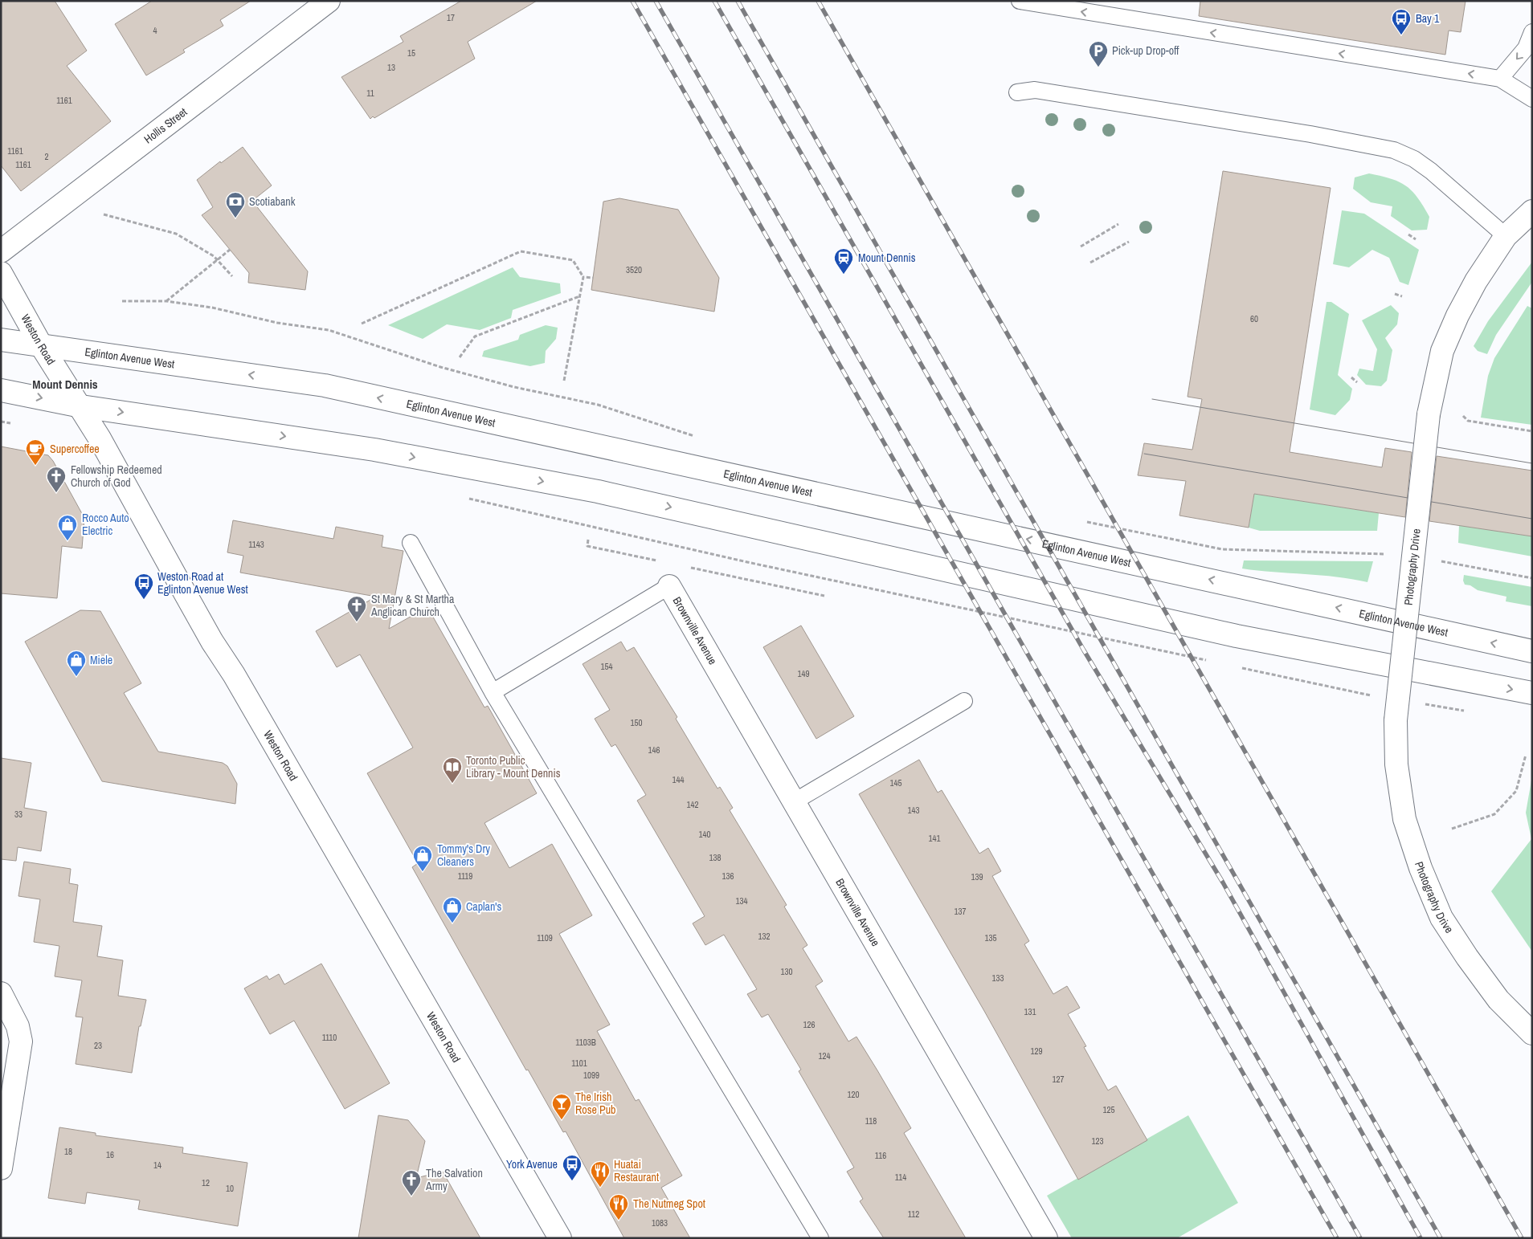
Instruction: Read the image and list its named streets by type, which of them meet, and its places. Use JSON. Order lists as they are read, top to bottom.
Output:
{
  "streets": {
    "main road": [
      "Hollis Street",
      "Weston Road",
      "Eglinton Avenue West",
      "Photography Drive",
      "Brownville Avenue"
    ]
  },
  "crossings": [
    ["Weston Road", "Eglinton Avenue West"]
  ],
  "districts": ["Mount Dennis"],
  "places": {
    "bus stop": ["Bay 1", "Weston Road at Eglinton Avenue West", "York Avenue"],
    "parking": ["Pick-up Drop-off"],
    "bank": ["Scotiabank"],
    "station": ["Mount Dennis"],
    "cafe": ["Supercoffee"],
    "church": ["Fellowship Redeemed Church of God", "St Mary & St Martha Anglican Church", "The Salvation Army"],
    "shop": [
      "Rocco Auto Electric",
      "Miele",
      "Tommy's Dry Cleaners",
      "Caplan's"
    ],
    "library": ["Toronto Public Library - Mount Dennis"],
    "bar": ["The Irish Rose Pub"],
    "restaurant": ["Huatai Restaurant", "The Nutmeg Spot"]
  },
  "house_numbers": [
    "17",
    "4",
    "15",
    "13",
    "11",
    "1161",
    "1161",
    "2",
    "1161",
    "3520",
    "60",
    "1143",
    "154",
    "149",
    "150",
    "146",
    "144",
    "145",
    "142",
    "143",
    "33",
    "140",
    "141",
    "138",
    "1119",
    "136",
    "139",
    "134",
    "137",
    "132",
    "1109",
    "135",
    "130",
    "133",
    "131",
    "126",
    "1110",
    "1103B",
    "23",
    "129",
    "124",
    "1101",
    "1099",
    "127",
    "120",
    "125",
    "118",
    "123",
    "18",
    "16",
    "116",
    "14",
    "114",
    "12",
    "10",
    "112",
    "1083"
  ]
}
